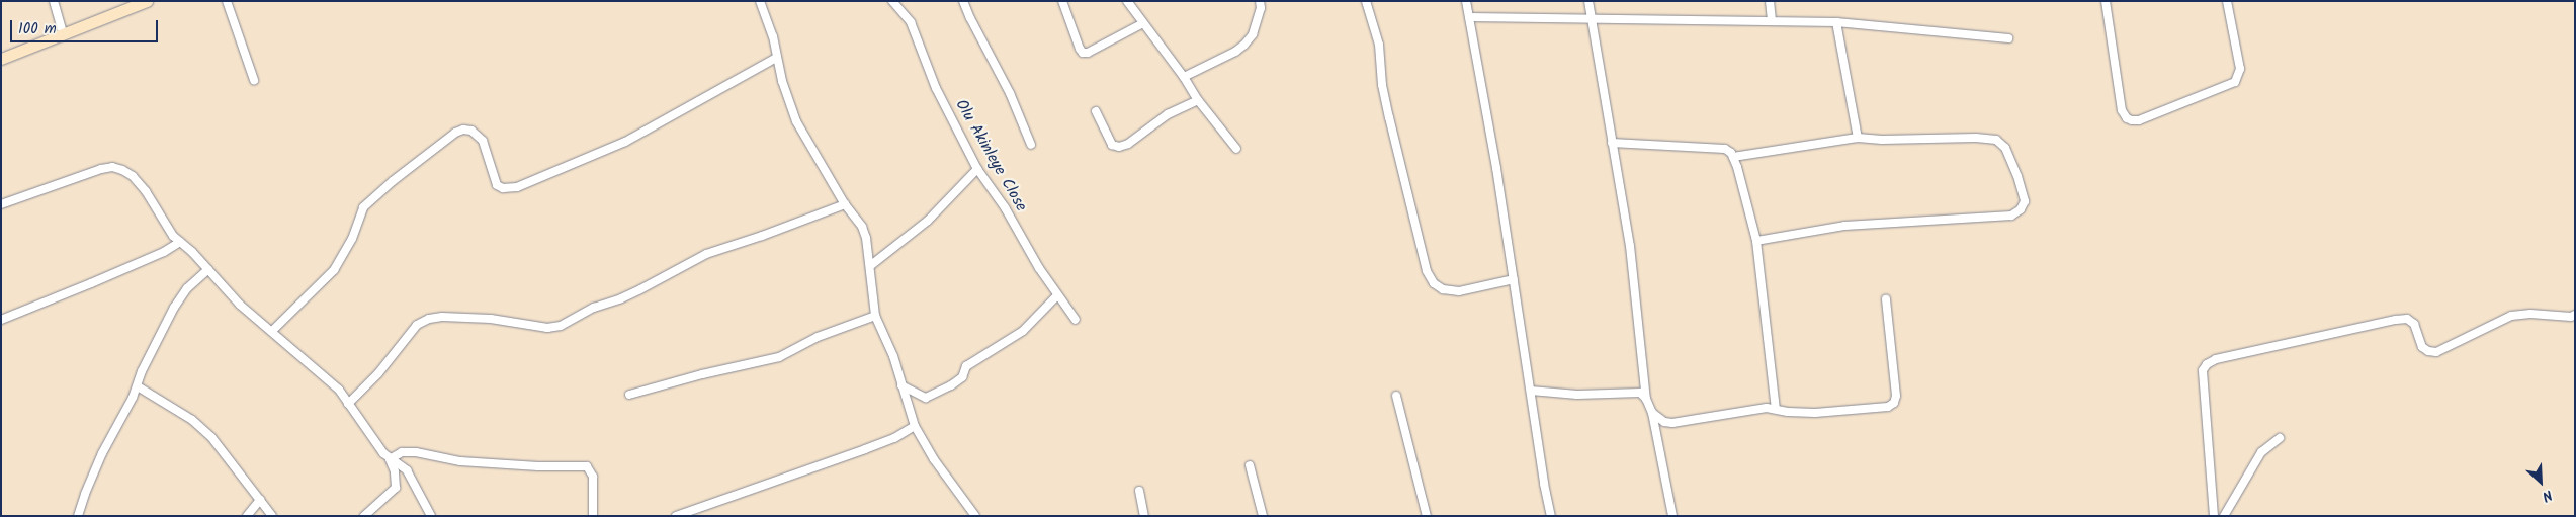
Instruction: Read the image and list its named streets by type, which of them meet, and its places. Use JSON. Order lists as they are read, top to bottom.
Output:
{
  "streets": {
    "street": ["Olu Akinleye Close"]
  },
  "scale_bar": "100 m",
  "north": "bottom right"
}
